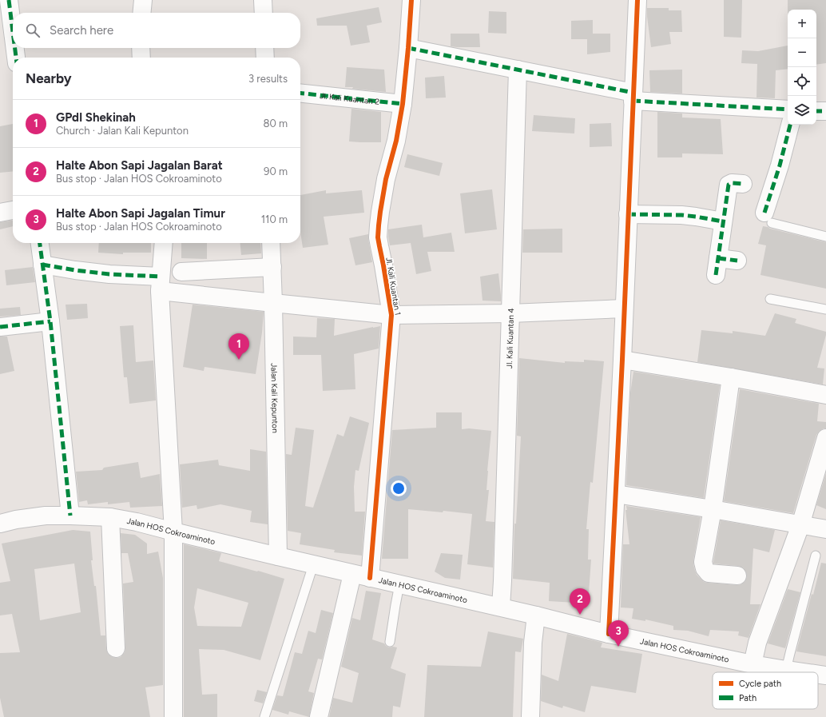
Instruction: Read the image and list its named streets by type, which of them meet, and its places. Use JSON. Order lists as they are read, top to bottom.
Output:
{
  "streets": {
    "street": [
      "Jl. Kali Kuantan 2",
      "Jl. Kali Kuantan 1",
      "Jl. Kali Kuantan 4",
      "Jalan Kali Kepunton",
      "Jalan HOS Cokroaminoto"
    ]
  },
  "crossings": [
    ["Jl. Kali Kuantan 2", "Jl. Kali Kuantan 1"],
    ["Jl. Kali Kuantan 1", "Jalan HOS Cokroaminoto"],
    ["Jl. Kali Kuantan 4", "Jalan HOS Cokroaminoto"],
    ["Jalan Kali Kepunton", "Jalan HOS Cokroaminoto"]
  ],
  "legend": ["Cycle path", "Path"],
  "page": {
    "map_buttons": ["+", "−"],
    "search": "Search here",
    "heading": ["Nearby", "3 results"],
    "list": [
      {
        "mark": "1",
        "name": "GPdI Shekinah",
        "note": "Church · Jalan Kali Kepunton",
        "value": "80 m"
      },
      {
        "mark": "2",
        "name": "Halte Abon Sapi Jagalan Barat",
        "note": "Bus stop · Jalan HOS Cokroaminoto",
        "value": "90 m"
      },
      {
        "mark": "3",
        "name": "Halte Abon Sapi Jagalan Timur",
        "note": "Bus stop · Jalan HOS Cokroaminoto",
        "value": "110 m"
      }
    ],
    "pins": ["1", "2", "3"]
  }
}
